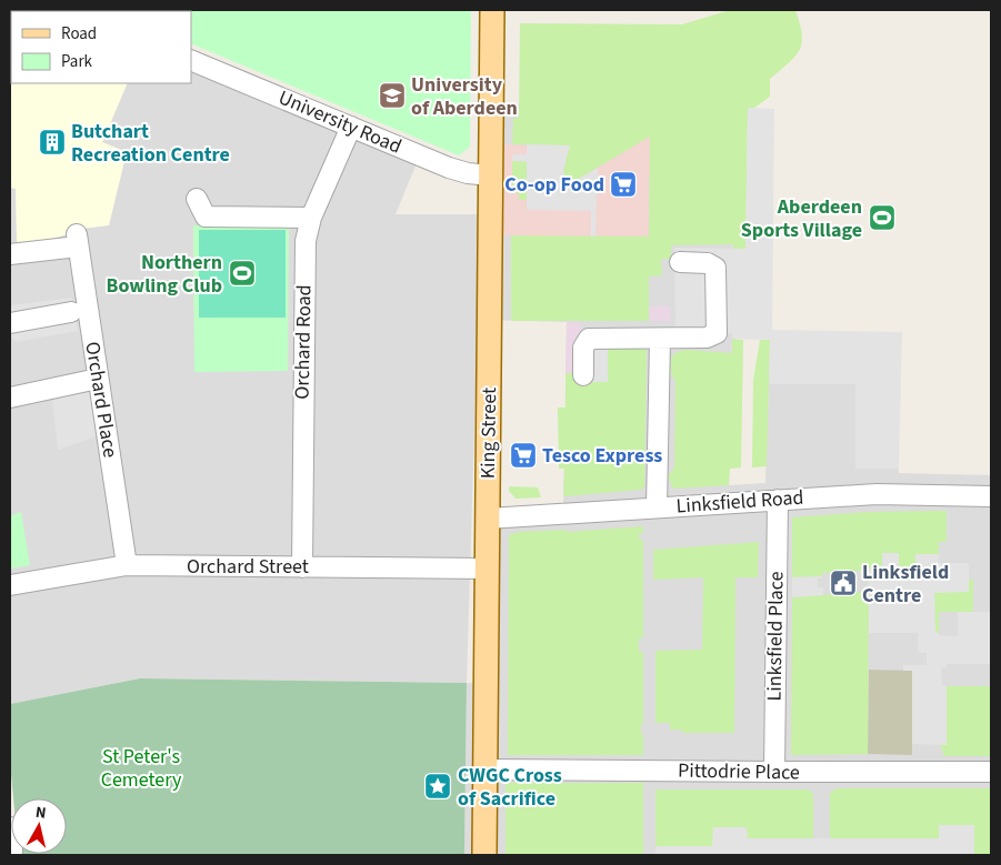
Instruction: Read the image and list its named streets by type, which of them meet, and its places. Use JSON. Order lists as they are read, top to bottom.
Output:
{
  "streets": {
    "main road": ["King Street"],
    "street": [
      "University Road",
      "Orchard Road",
      "Orchard Place",
      "Linksfield Road",
      "Orchard Street",
      "Linksfield Place",
      "Pittodrie Place"
    ]
  },
  "crossings": [
    ["University Road", "Orchard Road"],
    ["University Road", "King Street"],
    ["Orchard Road", "Orchard Street"],
    ["Orchard Place", "Orchard Street"],
    ["King Street", "Linksfield Road"],
    ["King Street", "Orchard Street"],
    ["King Street", "Pittodrie Place"],
    ["Linksfield Road", "Linksfield Place"],
    ["Linksfield Place", "Pittodrie Place"]
  ],
  "parks": ["St Peter's Cemetery"],
  "places": {
    "school or university": ["University of Aberdeen"],
    "building": ["Butchart Recreation Centre"],
    "supermarket": ["Co-op Food", "Tesco Express"],
    "sports": ["Aberdeen Sports Village", "Northern Bowling Club"],
    "public building": ["Linksfield Centre"],
    "place": ["CWGC Cross of Sacrifice"]
  },
  "legend": ["Road", "Park"],
  "north": "top"
}
